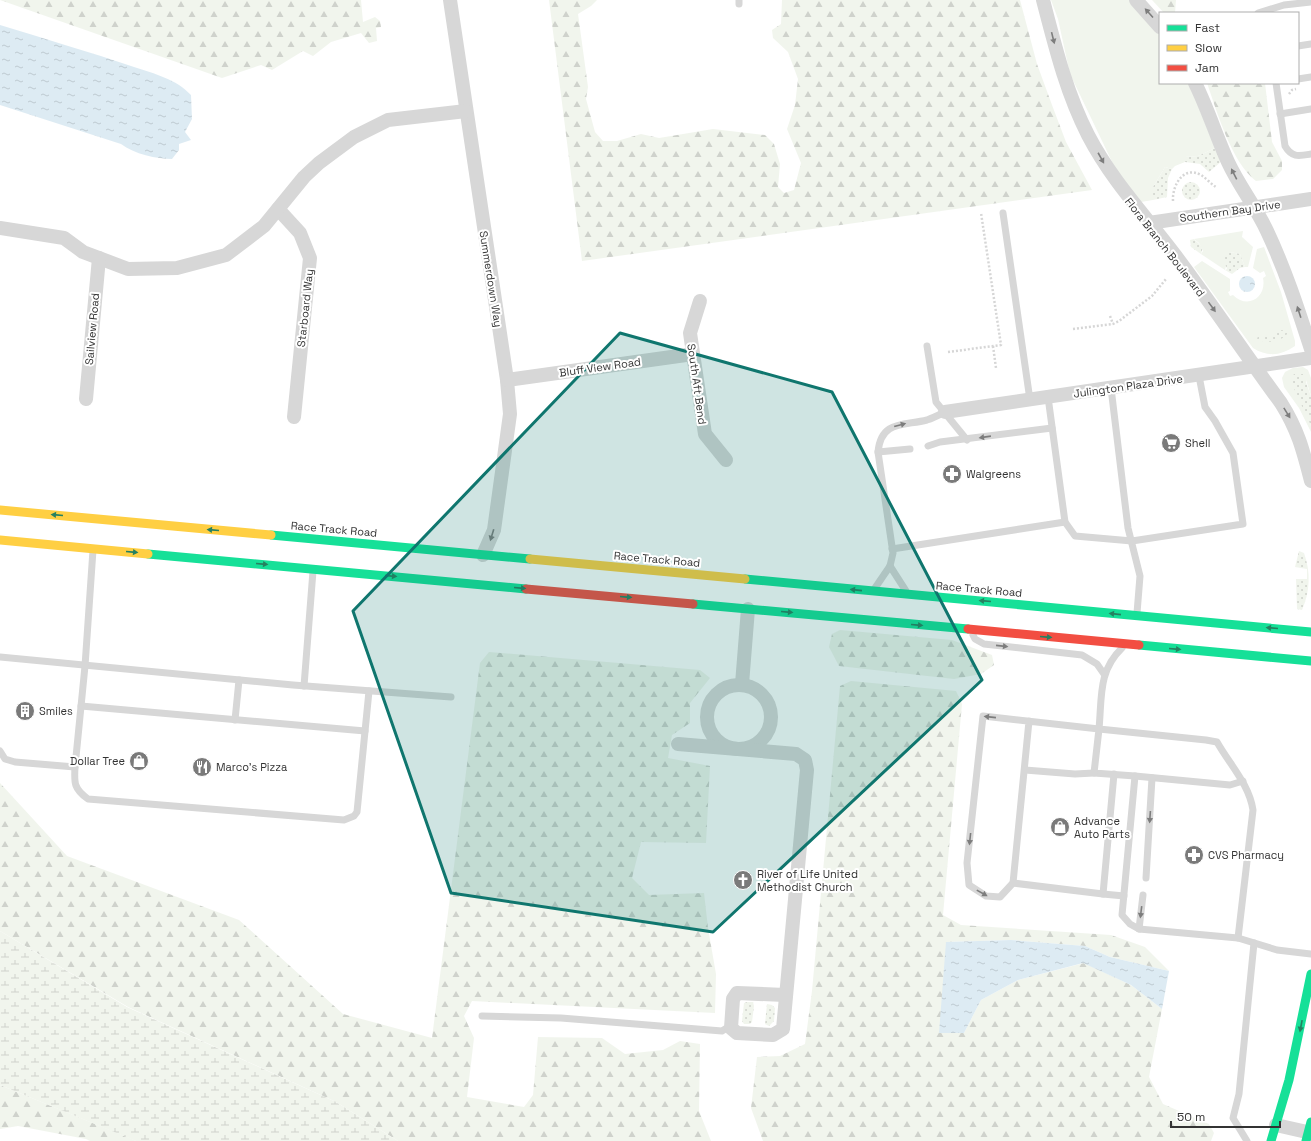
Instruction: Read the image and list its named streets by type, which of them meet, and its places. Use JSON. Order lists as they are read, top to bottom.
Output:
{
  "streets": {
    "main road": ["Race Track Road"],
    "street": [
      "Southern Bay Drive",
      "Flora Branch Boulevard",
      "Summerdown Way",
      "Starboard Way",
      "Sailview Road",
      "Bluff View Road",
      "South Aft Bend",
      "Julington Plaza Drive"
    ]
  },
  "crossings": [
    ["Southern Bay Drive", "Flora Branch Boulevard"],
    ["Flora Branch Boulevard", "Julington Plaza Drive"],
    ["Summerdown Way", "Bluff View Road"],
    ["Summerdown Way", "Race Track Road"],
    ["Bluff View Road", "South Aft Bend"]
  ],
  "places": {
    "supermarket": ["Shell"],
    "pharmacy": ["Walgreens", "CVS Pharmacy"],
    "building": ["Smiles"],
    "shop": ["Dollar Tree", "Advance Auto Parts"],
    "restaurant": ["Marco's Pizza"],
    "church": ["River of Life United Methodist Church"]
  },
  "legend": ["Fast", "Slow", "Jam"],
  "scale_bar": "50 m"
}
